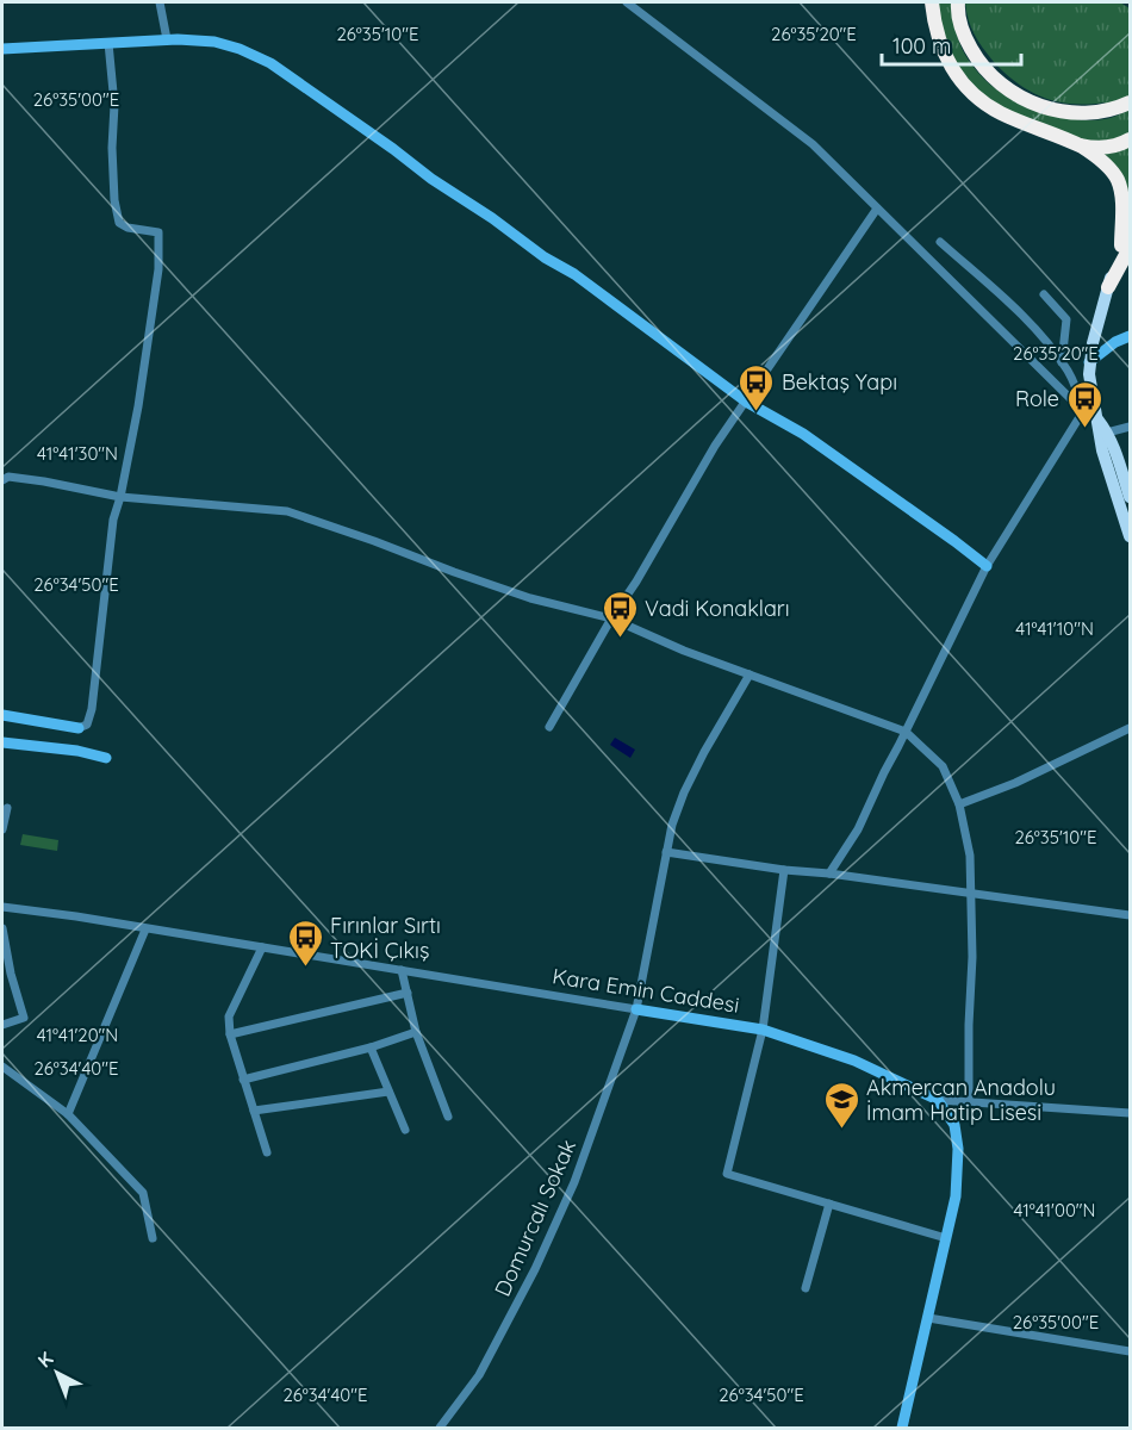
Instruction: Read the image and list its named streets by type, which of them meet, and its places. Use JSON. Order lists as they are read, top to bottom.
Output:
{
  "streets": {
    "street": ["Kara Emin Caddesi", "Domurcalı Sokak"]
  },
  "crossings": [
    ["Kara Emin Caddesi", "Domurcalı Sokak"]
  ],
  "places": {
    "bus stop": [
      "Bektaş Yapı",
      "Role",
      "Vadi Konakları",
      "Fırınlar Sırtı TOKİ Çıkış"
    ],
    "school or university": ["Akmercan Anadolu İmam Hatip Lisesi"]
  },
  "scale_bar": "100 m",
  "north": "top left",
  "coordinates": [
    "26°35'20\"E",
    "26°35'10\"E",
    "26°35'00\"E",
    "41°41'30\"N",
    "26°34'50\"E",
    "41°41'10\"N",
    "41°41'20\"N",
    "26°34'40\"E",
    "41°41'00\"N"
  ]
}
